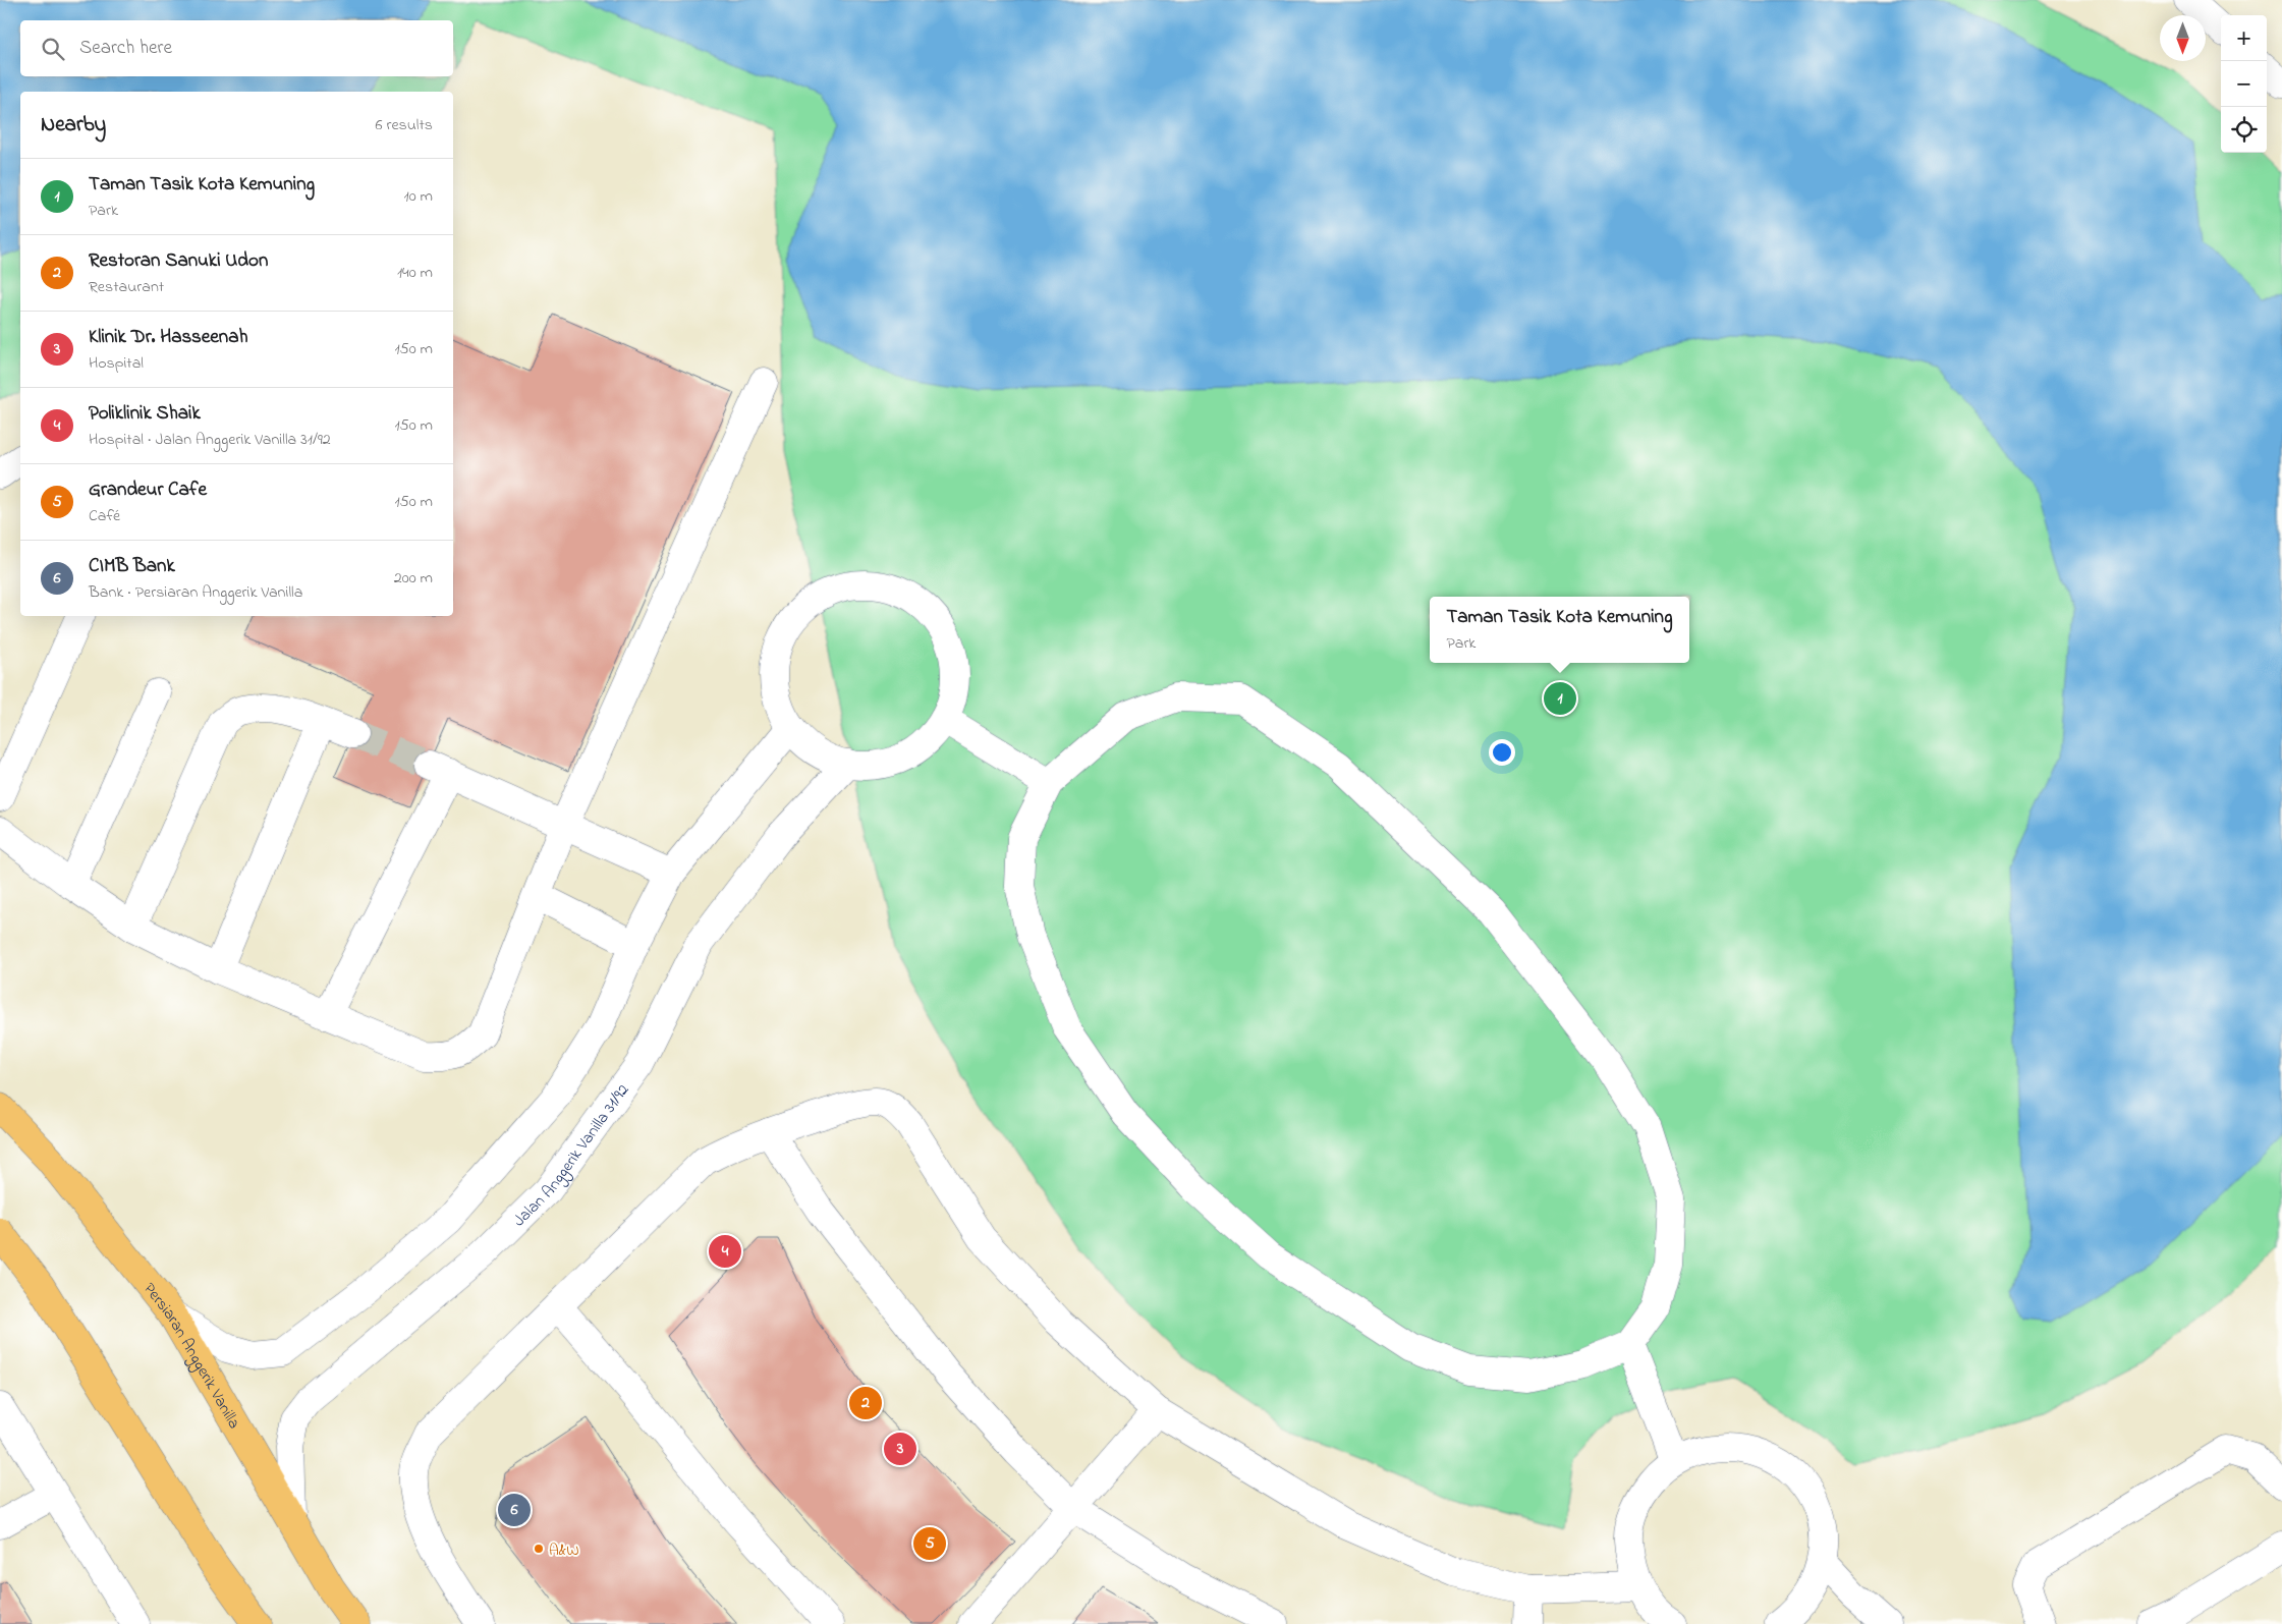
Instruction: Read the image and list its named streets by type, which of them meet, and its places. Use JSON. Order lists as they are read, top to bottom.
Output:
{
  "streets": {
    "main road": ["Persiaran Anggerik Vanilla"],
    "street": ["Jalan Anggerik Vanilla 31/92"]
  },
  "crossings": [
    ["Jalan Anggerik Vanilla 31/92", "Persiaran Anggerik Vanilla"]
  ],
  "places": ["A&W"],
  "north": "bottom",
  "page": {
    "map_buttons": ["+", "−"],
    "search": "Search here",
    "heading": ["Nearby", "6 results"],
    "list": [
      {
        "mark": "1",
        "name": "Taman Tasik Kota Kemuning",
        "note": "Park",
        "value": "10 m"
      },
      {
        "mark": "2",
        "name": "Restoran Sanuki Udon",
        "note": "Restaurant",
        "value": "140 m"
      },
      {
        "mark": "3",
        "name": "Klinik Dr. Hasseenah",
        "note": "Hospital",
        "value": "150 m"
      },
      {
        "mark": "4",
        "name": "Poliklinik Shaik",
        "note": "Hospital · Jalan Anggerik Vanilla 31/92",
        "value": "150 m"
      },
      {
        "mark": "5",
        "name": "Grandeur Cafe",
        "note": "Café",
        "value": "150 m"
      },
      {
        "mark": "6",
        "name": "CIMB Bank",
        "note": "Bank · Persiaran Anggerik Vanilla",
        "value": "200 m"
      }
    ],
    "popup": ["Taman Tasik Kota Kemuning", "Park"],
    "pins": [
      "1",
      "4",
      "2",
      "3",
      "6",
      "5"
    ]
  }
}
